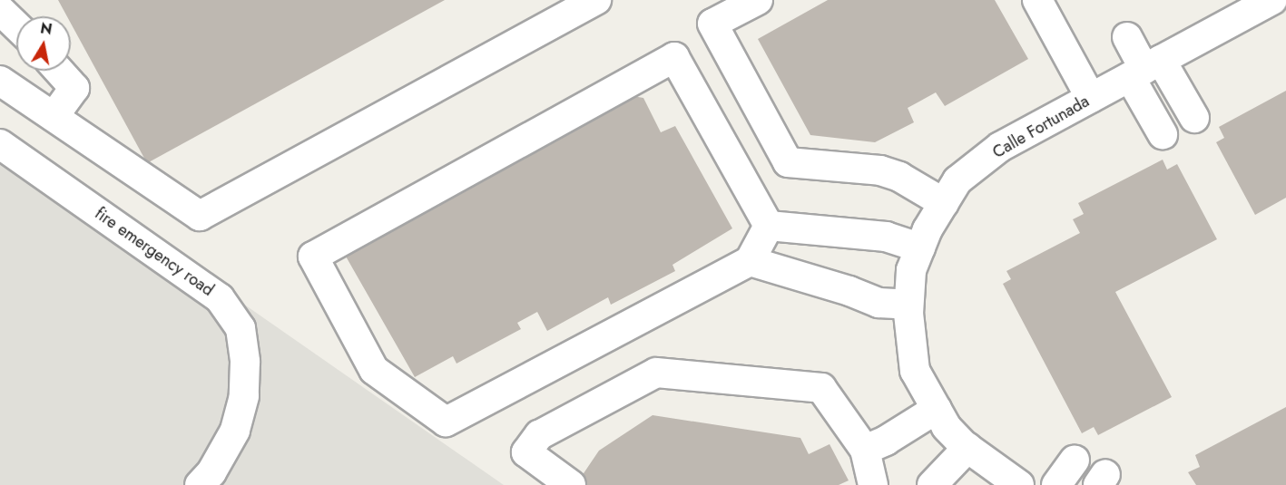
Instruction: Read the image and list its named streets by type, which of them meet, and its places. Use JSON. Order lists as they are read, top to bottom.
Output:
{
  "streets": {
    "street": ["Calle Fortunada", "fire emergency road"]
  },
  "north": "top"
}
